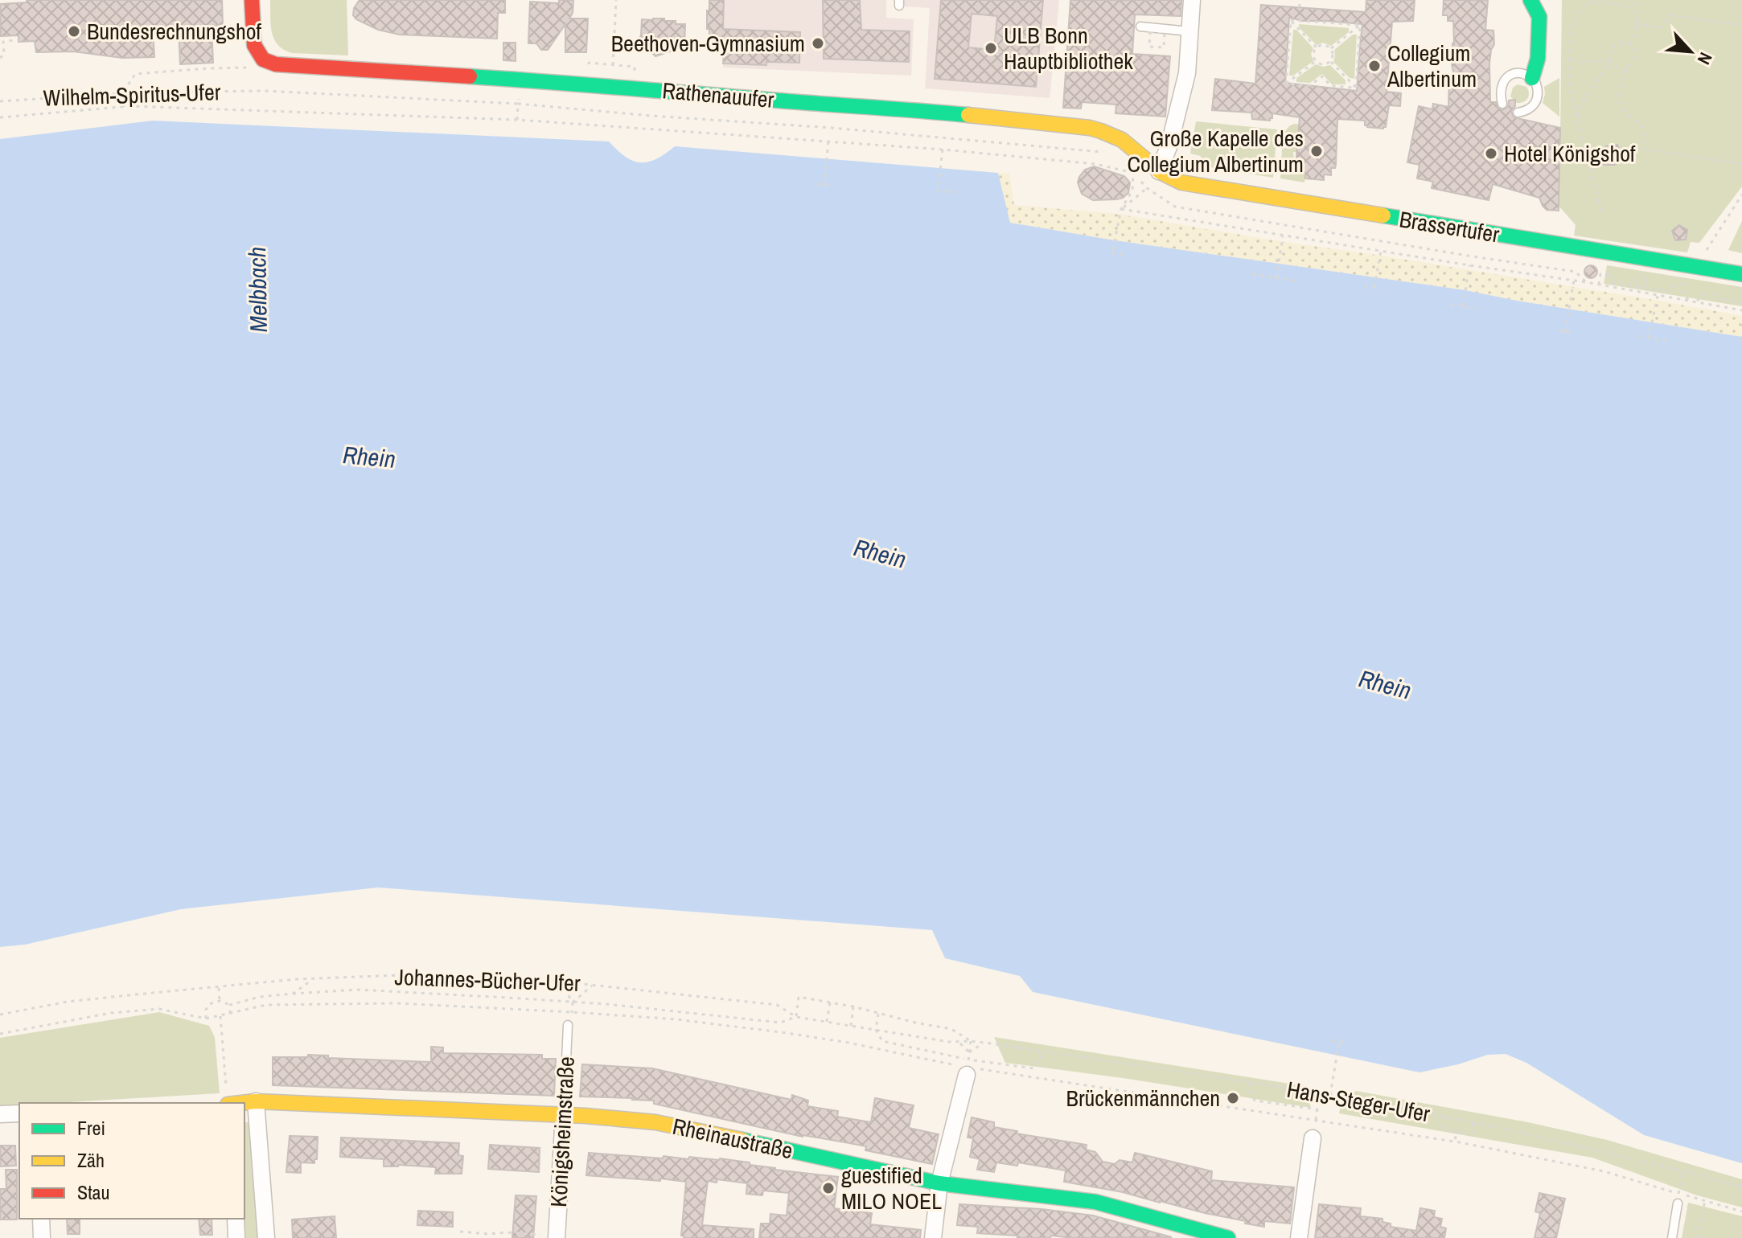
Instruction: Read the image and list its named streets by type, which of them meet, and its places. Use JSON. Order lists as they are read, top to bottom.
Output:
{
  "streets": {
    "street": [
      "Rathenauufer",
      "Brassertufer",
      "Königsheimstraße",
      "Rheinaustraße"
    ],
    "path": ["Wilhelm-Spiritus-Ufer", "Johannes-Bücher-Ufer", "Hans-Steger-Ufer"]
  },
  "crossings": [
    ["Wilhelm-Spiritus-Ufer", "Rathenauufer"],
    ["Rathenauufer", "Brassertufer"],
    ["Johannes-Bücher-Ufer", "Hans-Steger-Ufer"],
    ["Königsheimstraße", "Rheinaustraße"]
  ],
  "water": ["Melbbach", "Rhein"],
  "places": [
    "Bundesrechnungshof",
    "Beethoven-Gymnasium",
    "ULB Bonn Hauptbibliothek",
    "Collegium Albertinum",
    "Große Kapelle des Collegium Albertinum",
    "Hotel Königshof",
    "Brückenmännchen",
    "guestified MILO NOEL"
  ],
  "legend": ["Frei", "Zäh", "Stau"],
  "north": "bottom right"
}
